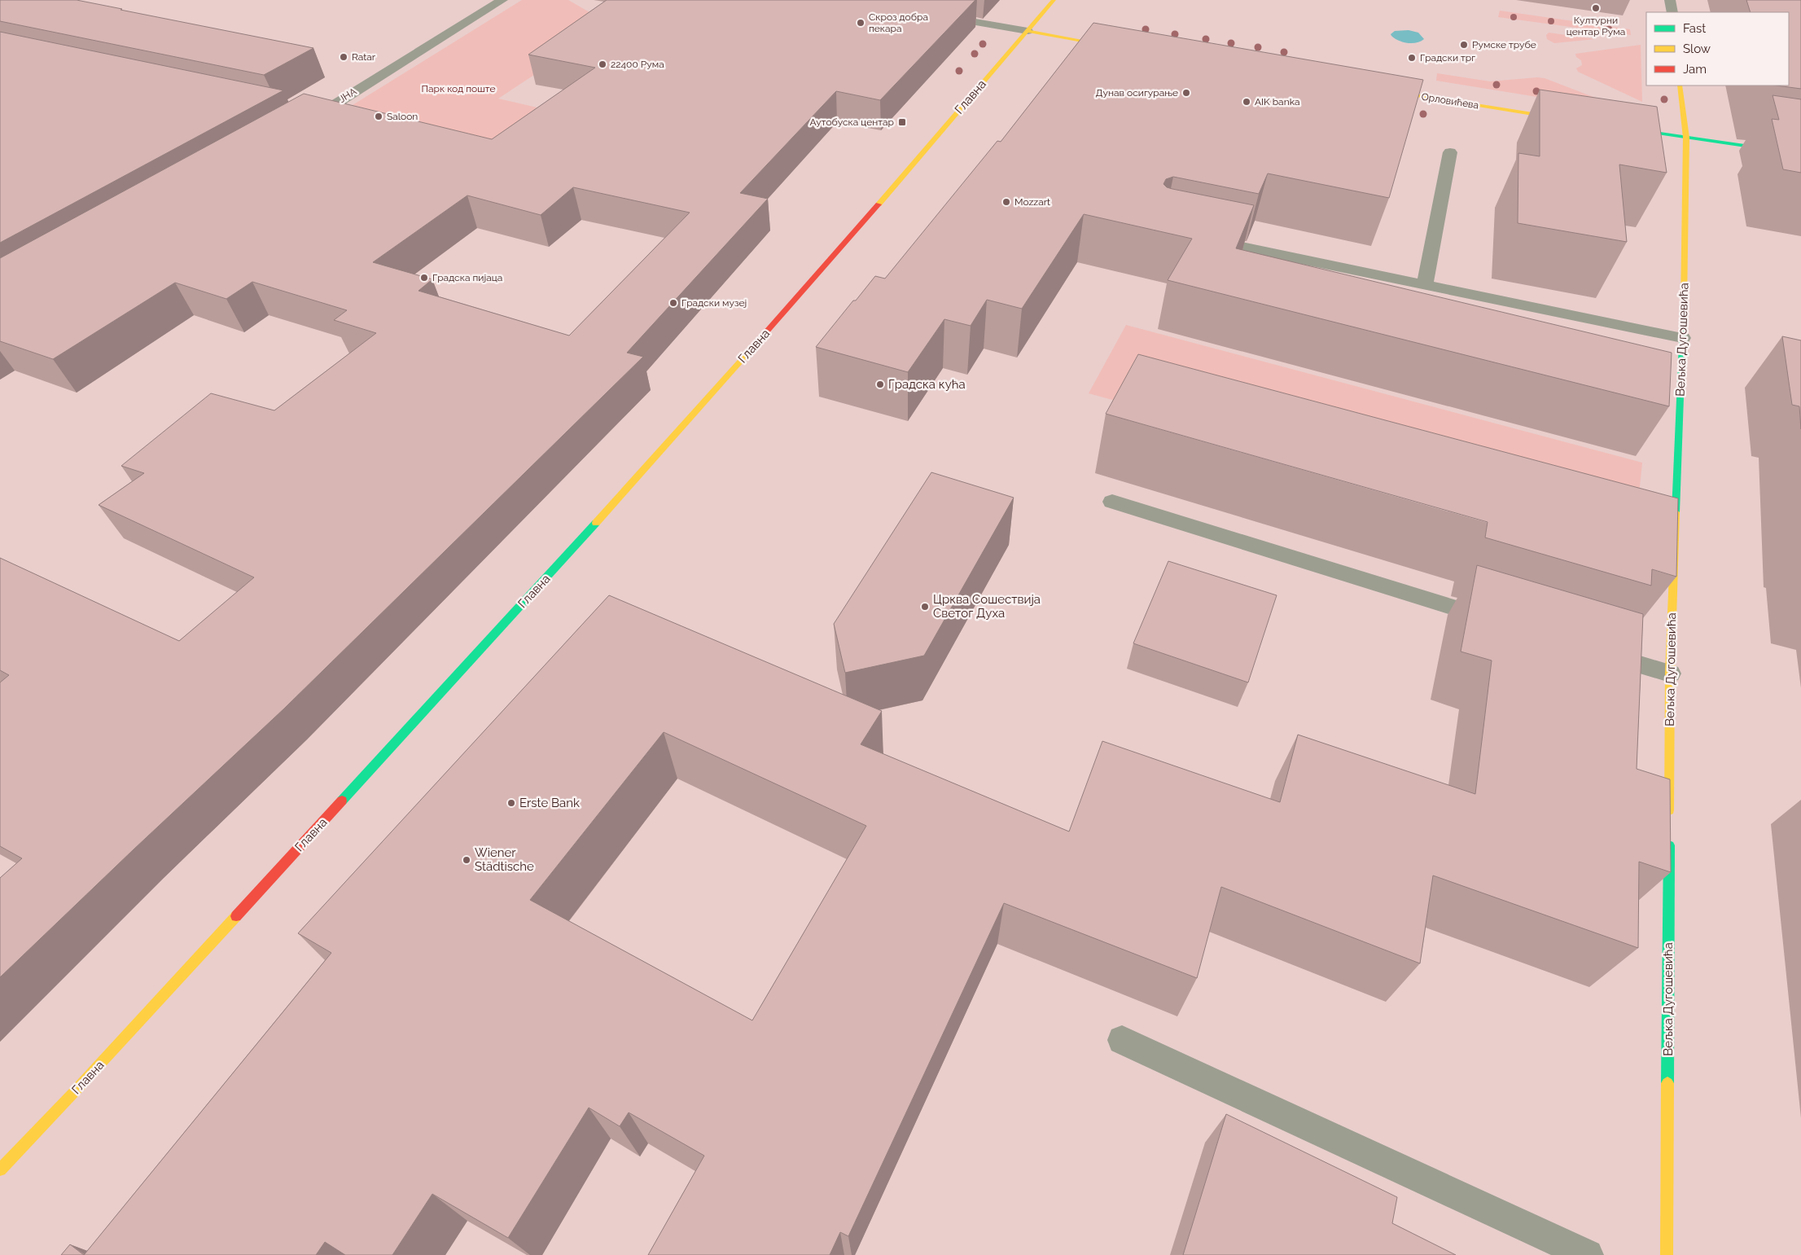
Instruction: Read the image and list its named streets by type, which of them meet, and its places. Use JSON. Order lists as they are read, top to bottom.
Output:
{
  "streets": {
    "street": [
      "ЈНА",
      "Главна",
      "Орловићева",
      "Вељка Дугошевића"
    ]
  },
  "parks": ["Парк код поште"],
  "places": {
    "other": [
      "Културни центар Рума",
      "Скроз добра пекара",
      "Румске трубе",
      "Ratar",
      "Градски трг",
      "22400 Рума",
      "Дунав осигурање",
      "AIK banka",
      "Saloon",
      "Mozzart",
      "Градска пијаца",
      "Градски музеј",
      "Градска кућа",
      "Црква Сошествија Светог Духа",
      "Erste Bank",
      "Wiener Städtische"
    ],
    "transit": ["Аутобуска центар"]
  },
  "legend": ["Fast", "Slow", "Jam"]
}
